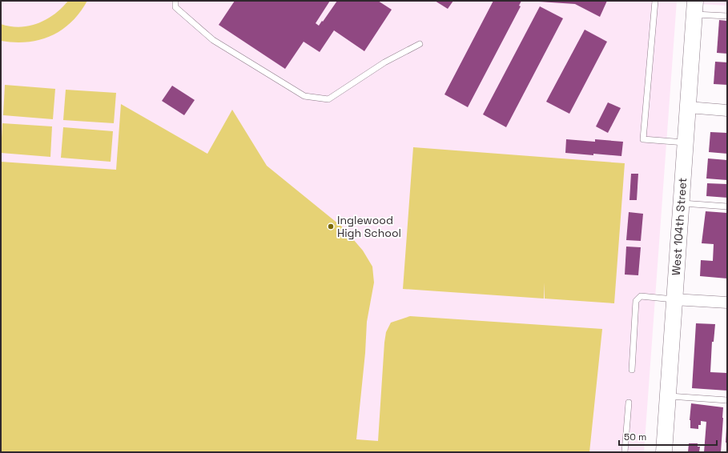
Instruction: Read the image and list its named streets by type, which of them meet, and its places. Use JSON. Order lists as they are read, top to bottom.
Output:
{
  "streets": {
    "street": ["West 104th Street"]
  },
  "places": ["Inglewood High School"],
  "scale_bar": "50 m"
}
